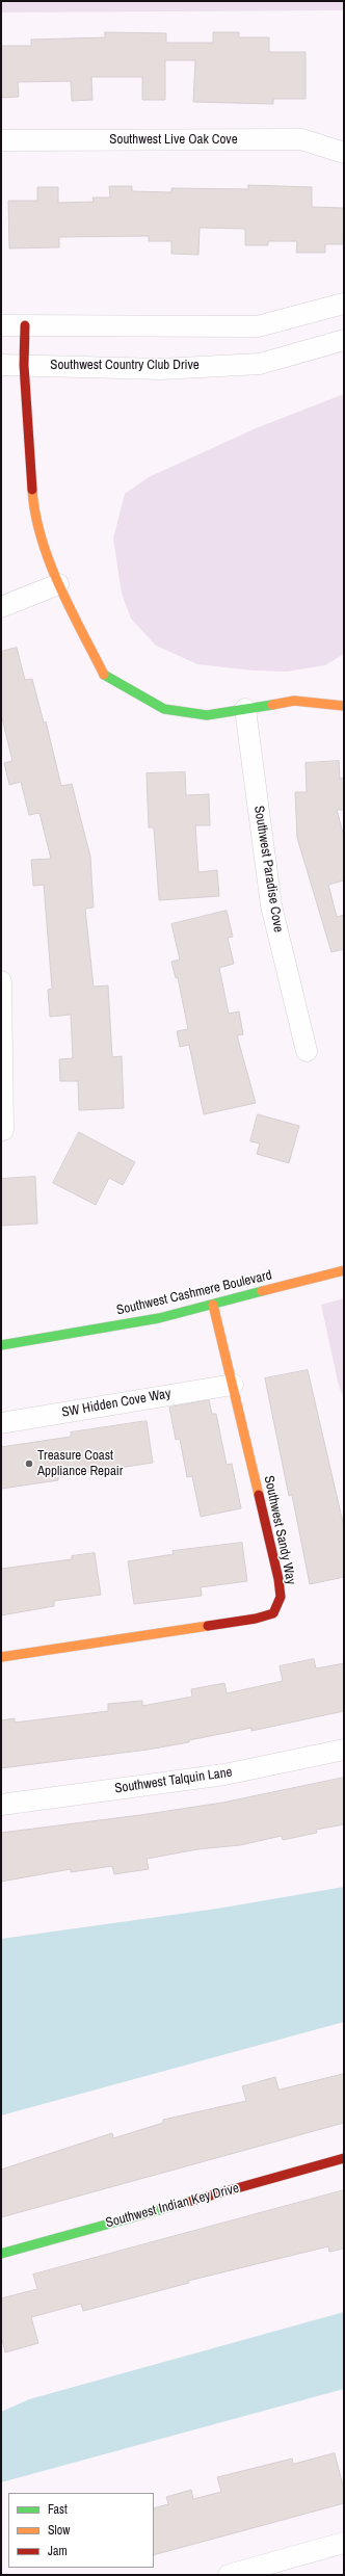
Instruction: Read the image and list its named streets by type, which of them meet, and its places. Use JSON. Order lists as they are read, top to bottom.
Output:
{
  "streets": {
    "street": [
      "Southwest Live Oak Cove",
      "Southwest Country Club Drive",
      "Southwest Paradise Cove",
      "Southwest Cashmere Boulevard",
      "SW Hidden Cove Way",
      "Southwest Sandy Way",
      "Southwest Talquin Lane",
      "Southwest Indian Key Drive"
    ]
  },
  "crossings": [
    ["Southwest Cashmere Boulevard", "Southwest Sandy Way"],
    ["SW Hidden Cove Way", "Southwest Sandy Way"]
  ],
  "places": ["Treasure Coast Appliance Repair"],
  "legend": ["Fast", "Slow", "Jam"]
}
